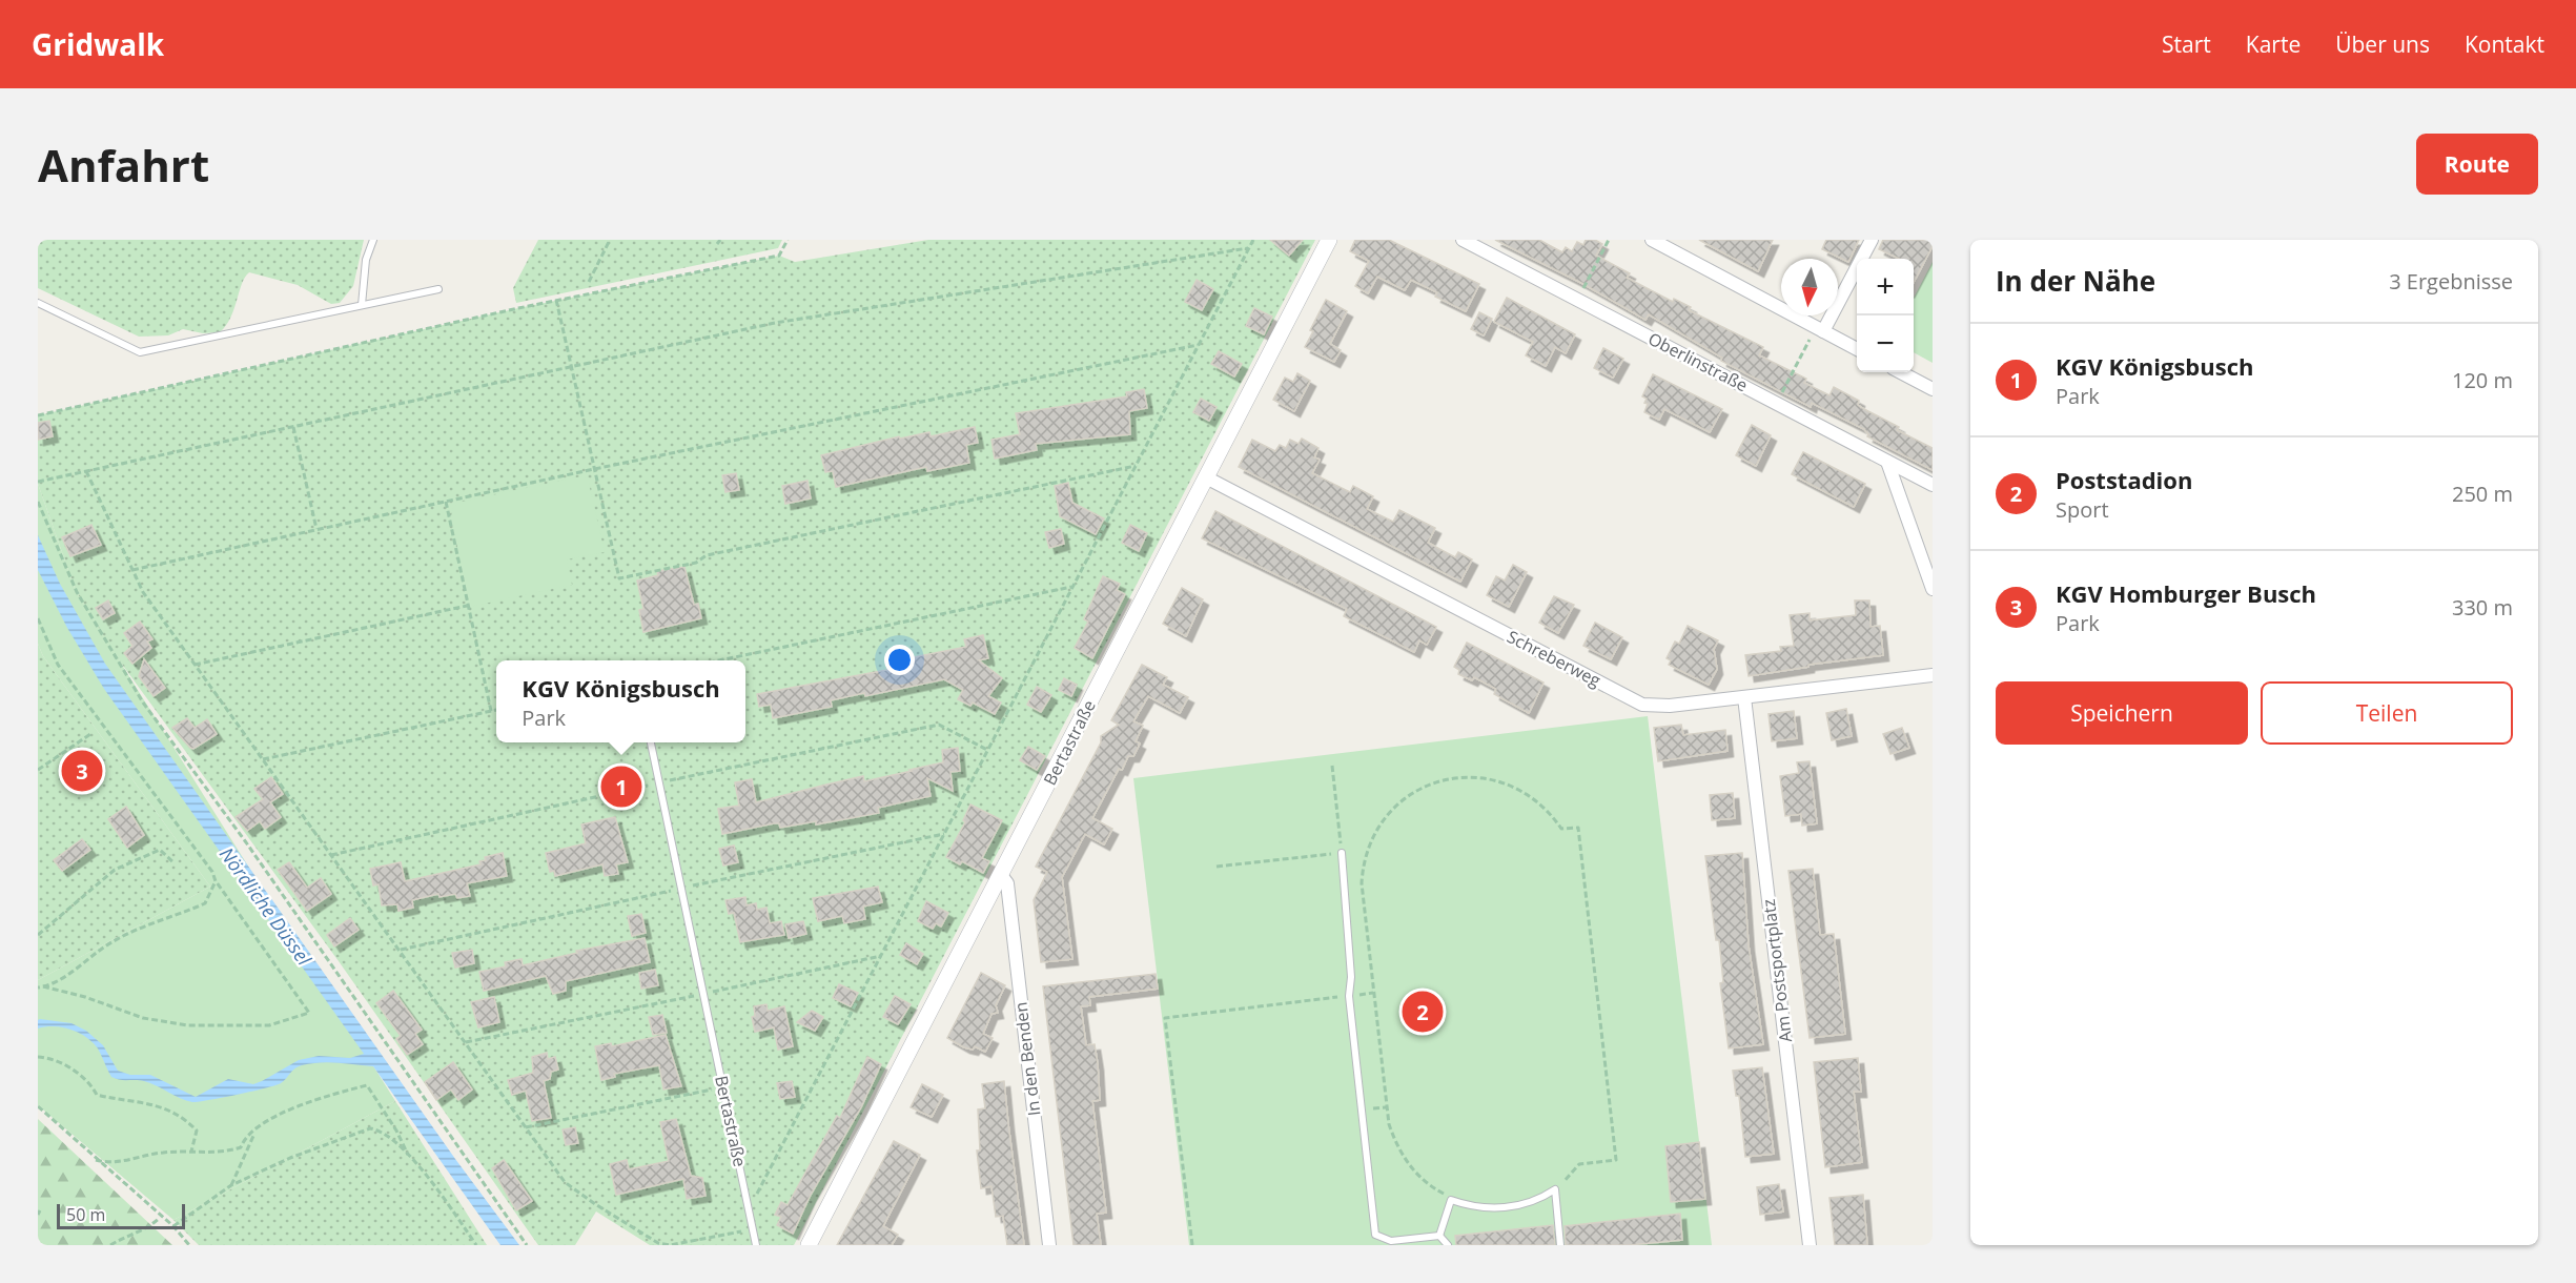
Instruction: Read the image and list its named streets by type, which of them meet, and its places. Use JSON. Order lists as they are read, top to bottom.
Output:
{
  "streets": {
    "street": [
      "Oberlinstraße",
      "Schreberweg",
      "Bertastraße",
      "Am Postsportplatz",
      "In den Benden"
    ]
  },
  "crossings": [
    ["Schreberweg", "Bertastraße"],
    ["Schreberweg", "Am Postsportplatz"],
    ["Bertastraße", "In den Benden"]
  ],
  "water": ["Nördliche Düssel"],
  "scale_bar": "50 m",
  "north": "bottom",
  "page": {
    "header": "Gridwalk",
    "nav": [
      "Start",
      "Karte",
      "Über uns",
      "Kontakt"
    ],
    "buttons": [
      "Route",
      ["Speichern", "Teilen"]
    ],
    "title": "Anfahrt",
    "heading": ["In der Nähe", "3 Ergebnisse"],
    "map_buttons": ["+", "−"],
    "list": [
      {
        "mark": "1",
        "name": "KGV Königsbusch",
        "note": "Park",
        "value": "120 m"
      },
      {
        "mark": "2",
        "name": "Poststadion",
        "note": "Sport",
        "value": "250 m"
      },
      {
        "mark": "3",
        "name": "KGV Homburger Busch",
        "note": "Park",
        "value": "330 m"
      }
    ],
    "popup": ["KGV Königsbusch", "Park"],
    "pins": ["3", "1", "2"],
    "scale": "50 m"
  }
}
